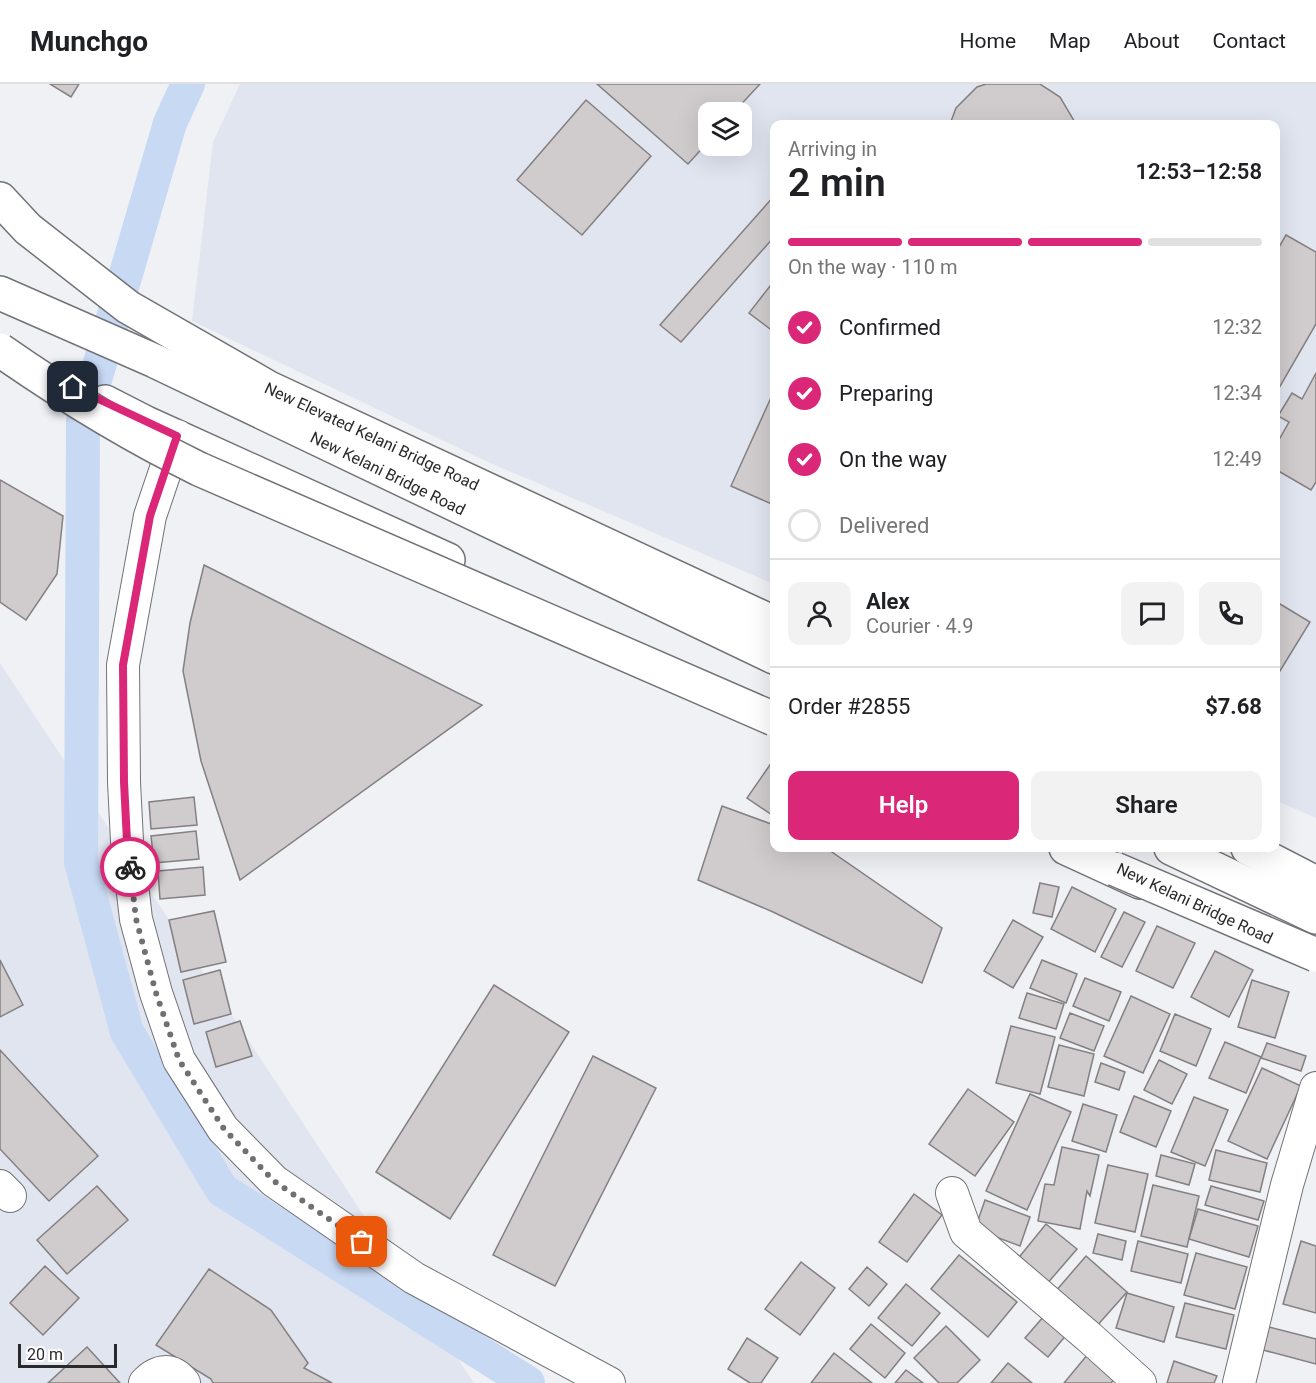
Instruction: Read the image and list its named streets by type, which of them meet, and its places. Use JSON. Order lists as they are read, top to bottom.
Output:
{
  "streets": {
    "main road": ["New Elevated Kelani Bridge Road", "New Kelani Bridge Road"]
  },
  "scale_bar": "20 m",
  "page": {
    "header": "Munchgo",
    "nav": [
      "Home",
      "Map",
      "About",
      "Contact"
    ],
    "heading": ["2 min", "Arriving in", "12:53–12:58"],
    "panel": [
      "Alex",
      "Courier · 4.9",
      "Order #2855",
      "$7.68"
    ],
    "bar": "On the way · 110 m",
    "list": [
      ["Confirmed", "12:32"],
      ["Preparing", "12:34"],
      ["On the way", "12:49"],
      "Delivered"
    ],
    "buttons": ["Help", "Share"],
    "scale": "20 m"
  }
}
